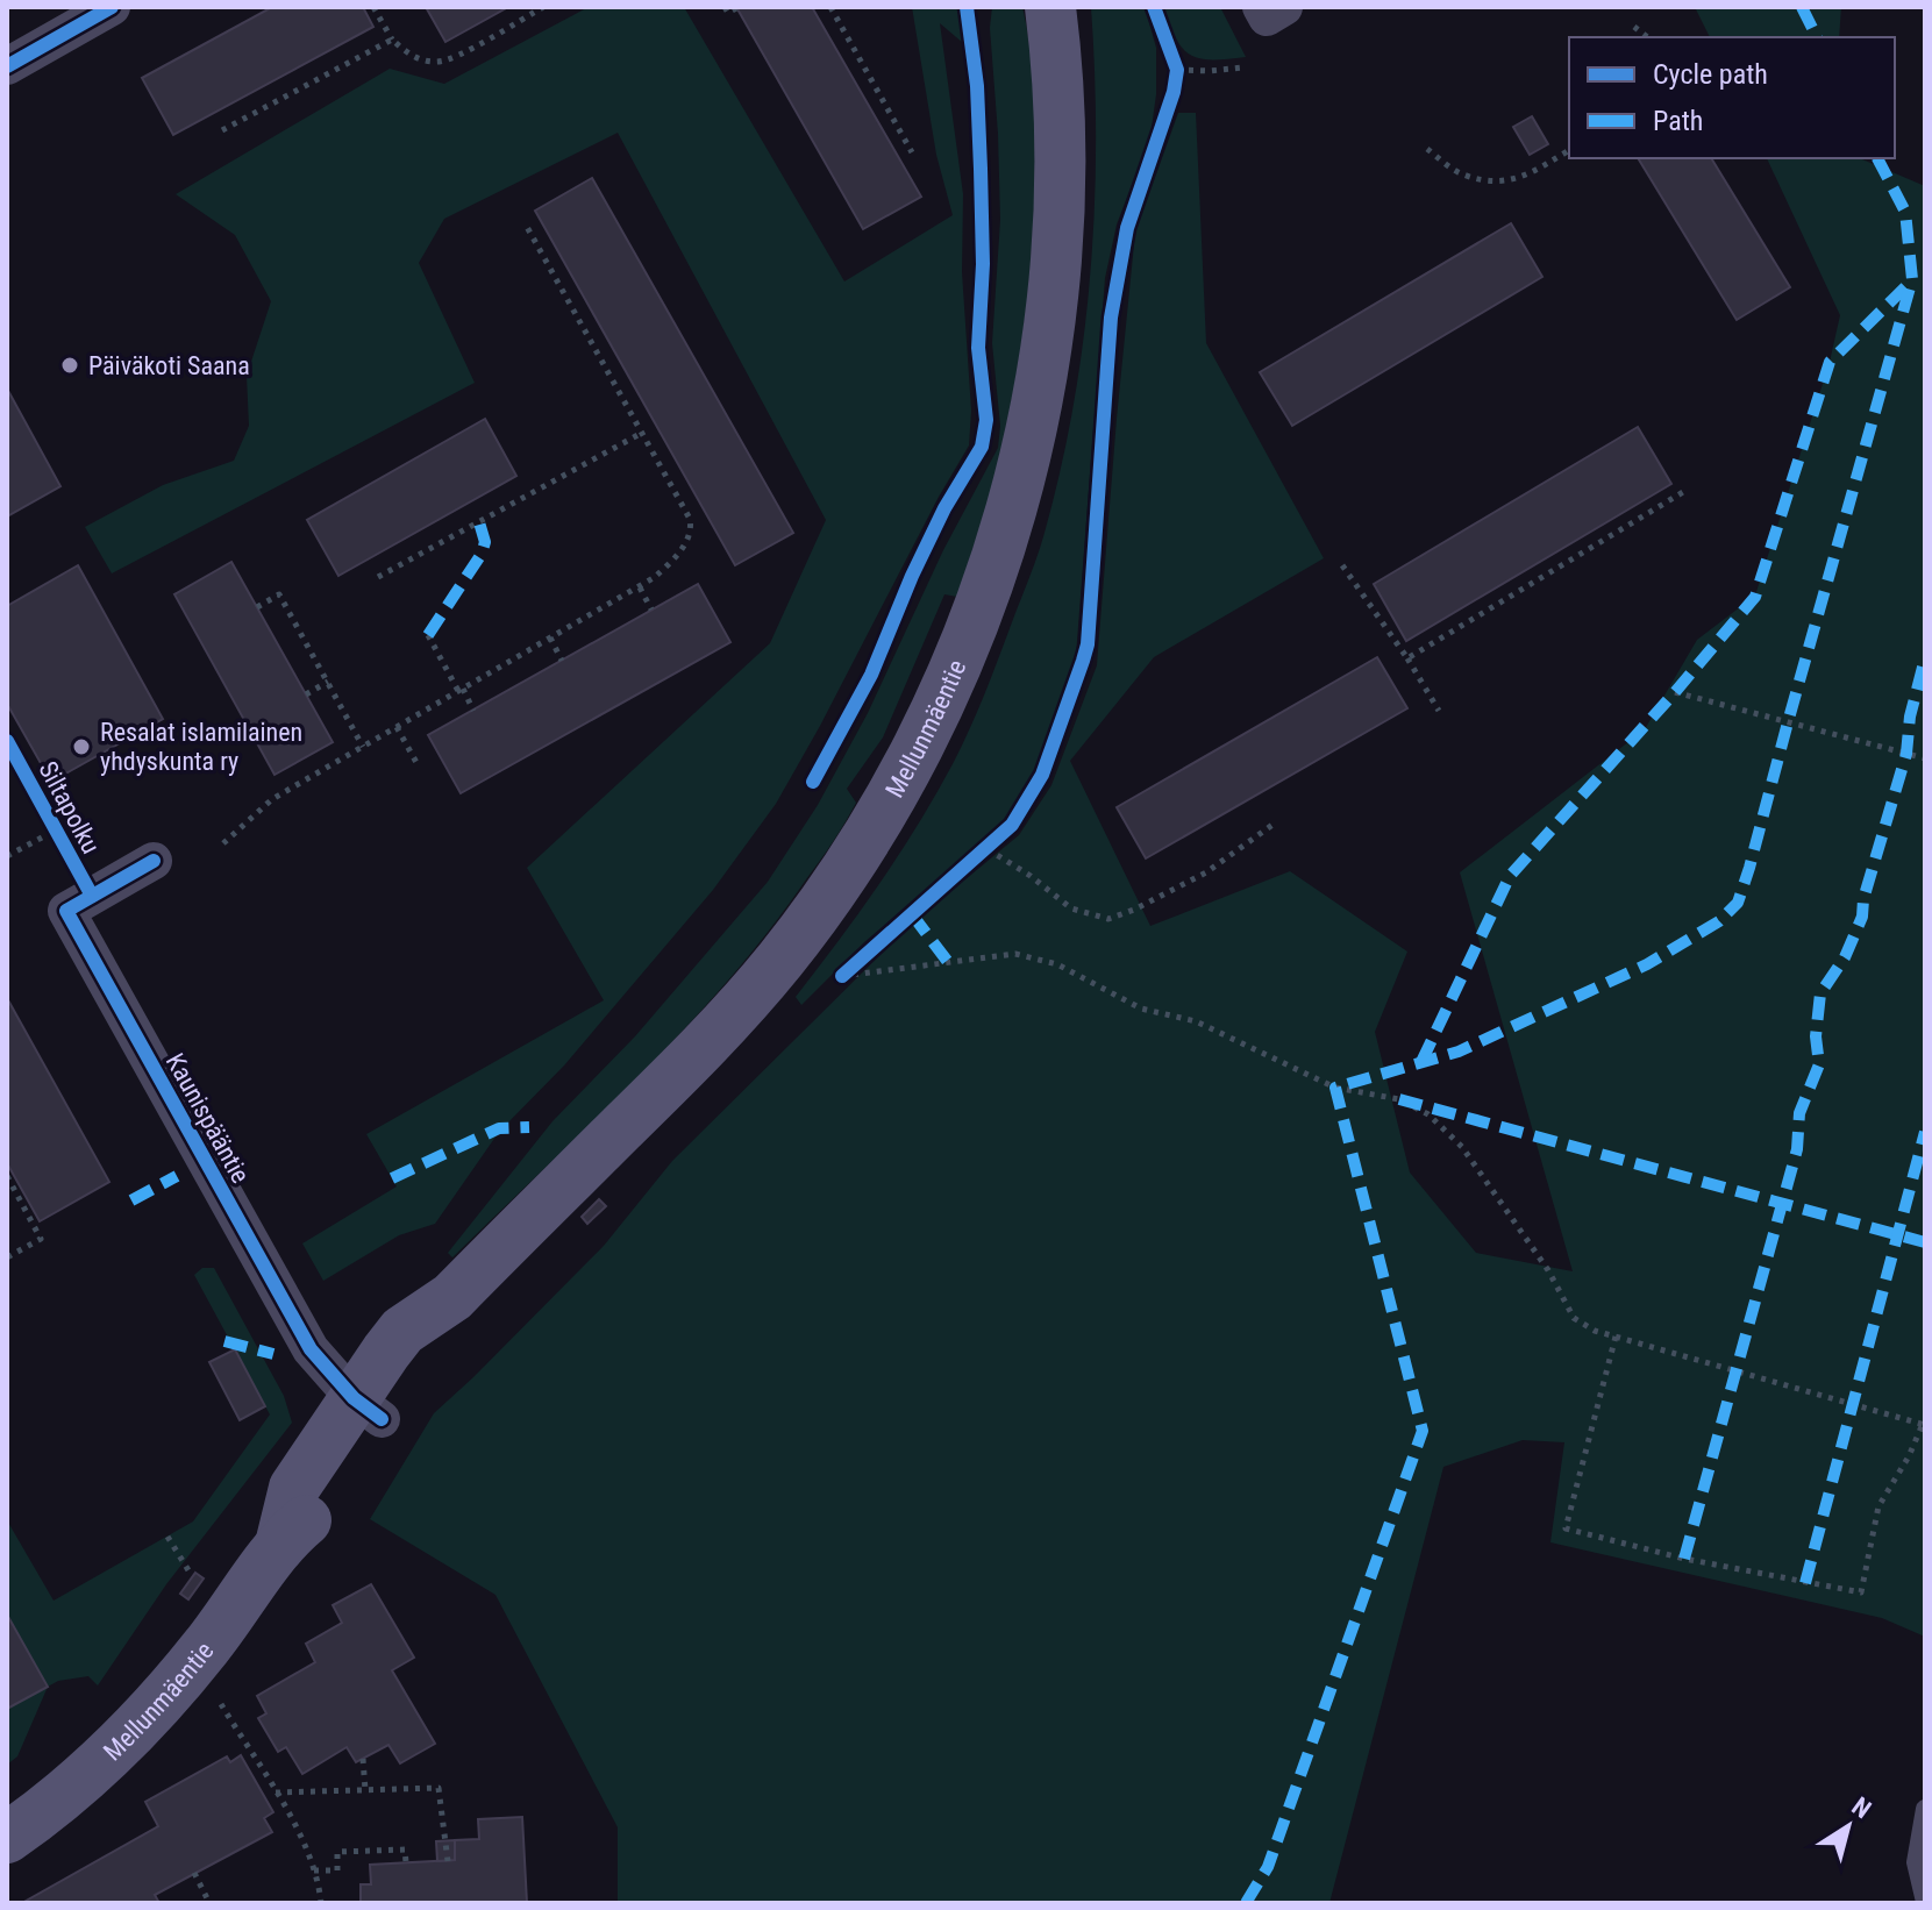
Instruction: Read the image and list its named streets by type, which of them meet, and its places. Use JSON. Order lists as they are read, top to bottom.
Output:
{
  "streets": {
    "main road": ["Mellunmäentie"],
    "street": ["Kaunispääntie"],
    "cycle path": ["Siltapolku"]
  },
  "crossings": [
    ["Mellunmäentie", "Kaunispääntie"],
    ["Siltapolku", "Kaunispääntie"]
  ],
  "places": ["Päiväkoti Saana", "Resalat islamilainen yhdyskunta ry"],
  "legend": ["Cycle path", "Path"],
  "north": "top right"
}
